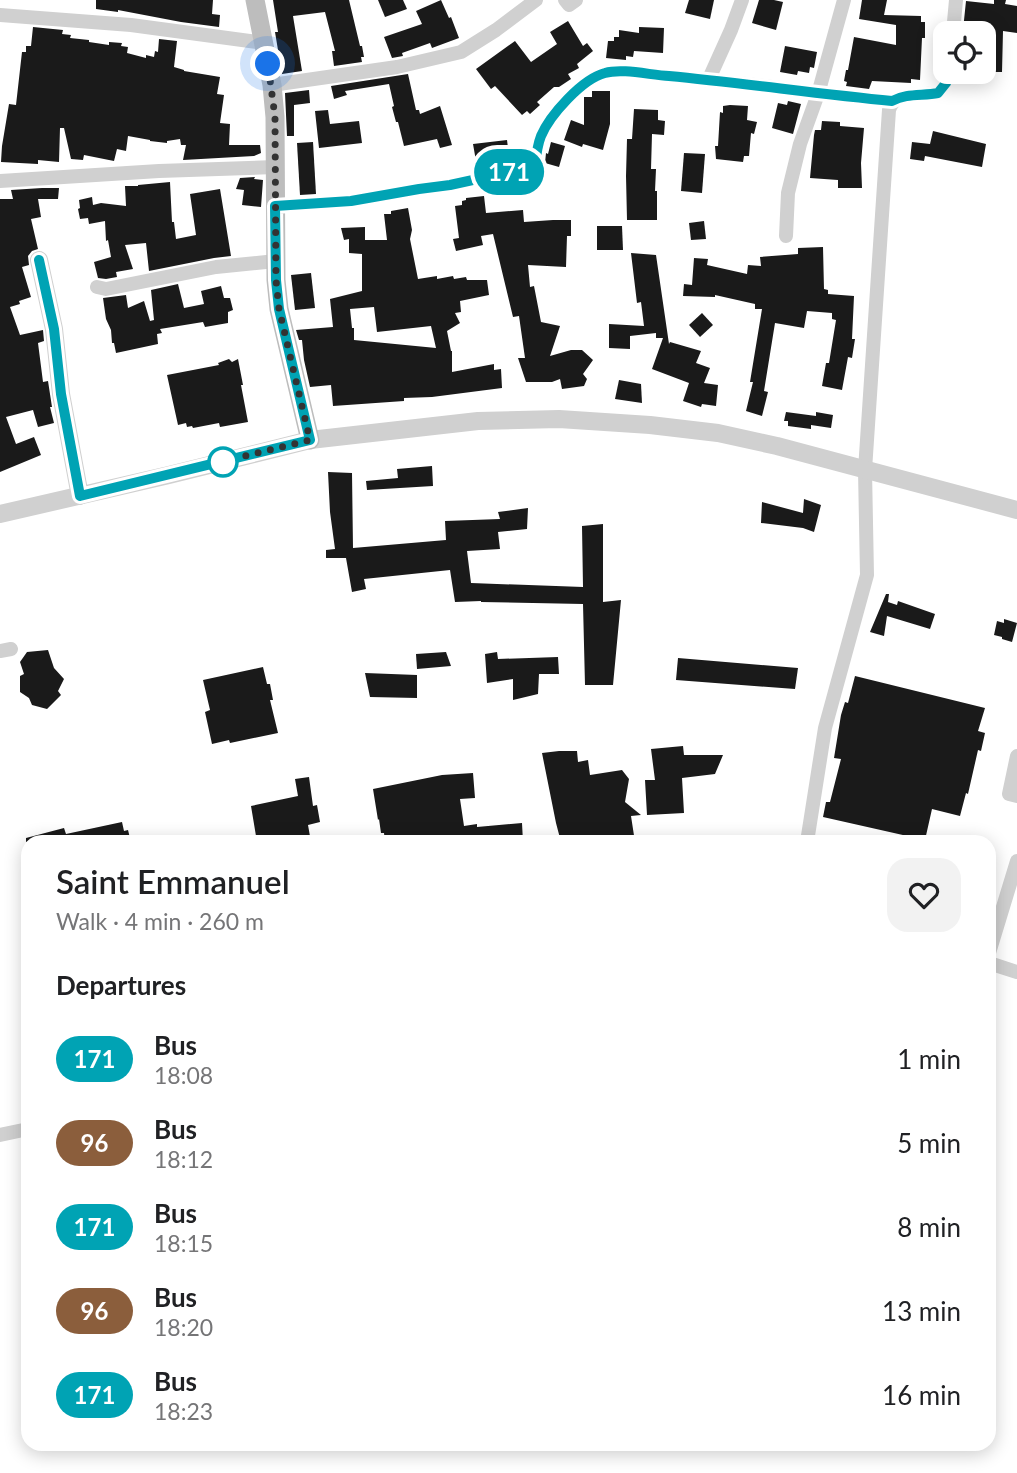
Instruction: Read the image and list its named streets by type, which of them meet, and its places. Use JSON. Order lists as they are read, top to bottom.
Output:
{
  "lines": ["bus line 171"],
  "page": {
    "on_map": "171",
    "heading": [
      ["Saint Emmanuel", "Walk · 4 min · 260 m"],
      "Departures"
    ],
    "list": [
      {
        "mark": "171",
        "name": "Bus",
        "note": "18:08",
        "value": "1 min"
      },
      {
        "mark": "96",
        "name": "Bus",
        "note": "18:12",
        "value": "5 min"
      },
      {
        "mark": "171",
        "name": "Bus",
        "note": "18:15",
        "value": "8 min"
      },
      {
        "mark": "96",
        "name": "Bus",
        "note": "18:20",
        "value": "13 min"
      },
      {
        "mark": "171",
        "name": "Bus",
        "note": "18:23",
        "value": "16 min"
      }
    ]
  }
}
